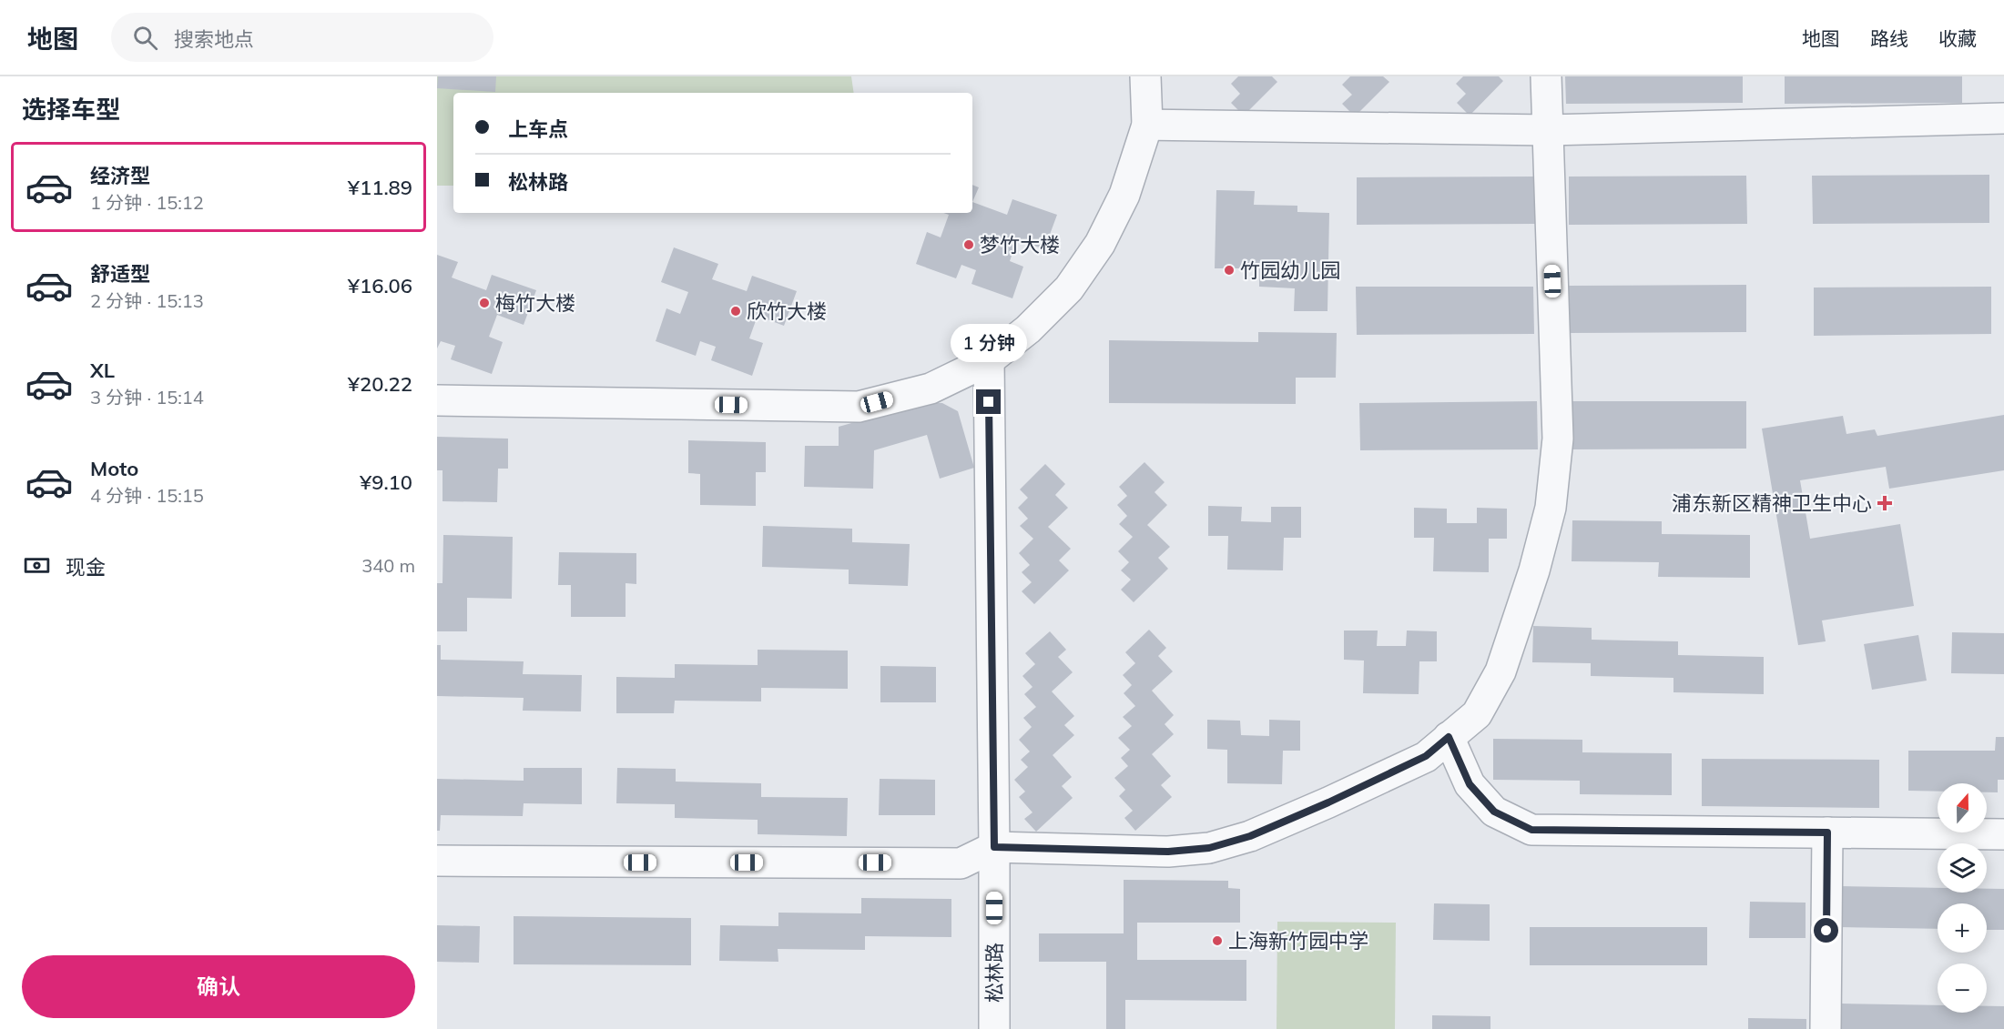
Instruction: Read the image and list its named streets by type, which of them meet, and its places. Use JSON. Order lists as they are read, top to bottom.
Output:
{
  "streets": {
    "lane": ["松林路"]
  },
  "places": {
    "other": [
      "梦竹大楼",
      "竹园幼儿园",
      "梅竹大楼",
      "欣竹大楼",
      "上海新竹园中学"
    ],
    "health": ["浦东新区精神卫生中心"]
  },
  "north": "top",
  "page": {
    "header": "地图",
    "search": "搜索地点",
    "nav": ["地图", "路线", "收藏"],
    "heading": "选择车型",
    "banner": ["上车点", "松林路"],
    "list": [
      {
        "name": "经济型",
        "note": "1 分钟 · 15:12",
        "value": "¥11.89"
      },
      {
        "name": "舒适型",
        "note": "2 分钟 · 15:13",
        "value": "¥16.06"
      },
      {
        "name": "XL",
        "note": "3 分钟 · 15:14",
        "value": "¥20.22"
      },
      {
        "name": "Moto",
        "note": "4 分钟 · 15:15",
        "value": "¥9.10"
      }
    ],
    "bubble": "1 分钟",
    "pay": ["现金", "340 m"],
    "map_buttons": ["+", "−"],
    "buttons": "确认"
  }
}
